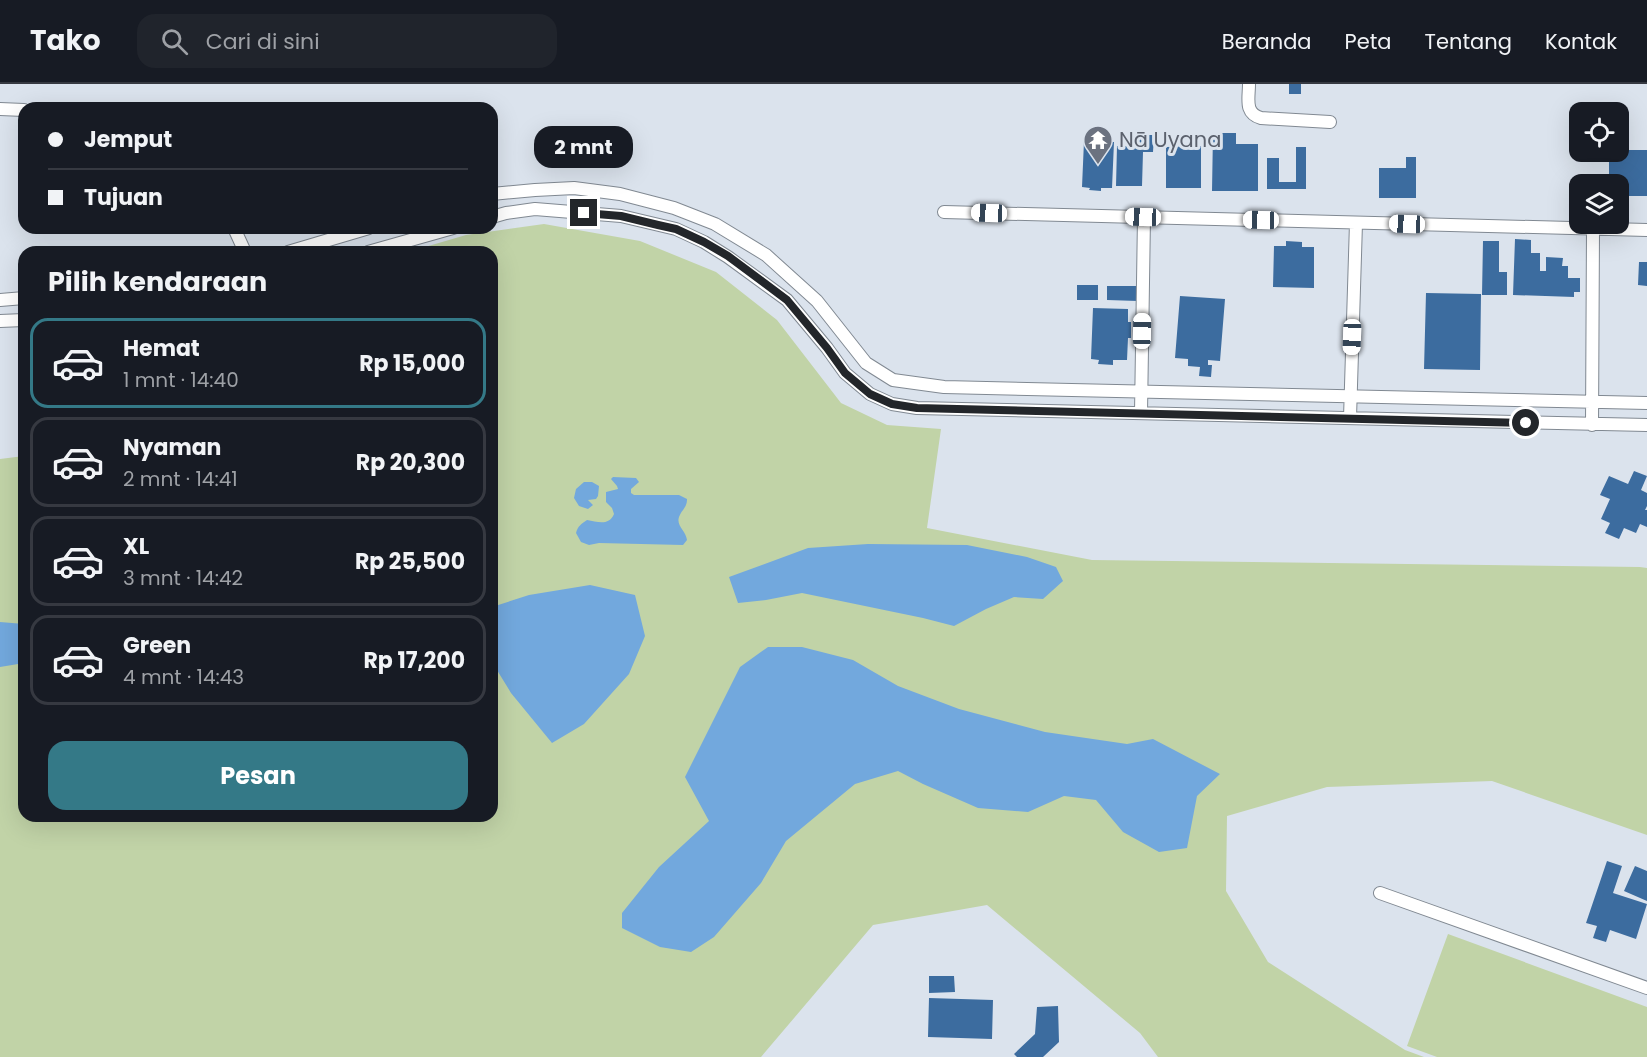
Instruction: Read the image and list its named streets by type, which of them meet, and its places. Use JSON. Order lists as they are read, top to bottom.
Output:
{
  "places": {
    "temple": ["Nā Uyana"]
  },
  "page": {
    "header": "Tako",
    "search": "Cari di sini",
    "nav": [
      "Beranda",
      "Peta",
      "Tentang",
      "Kontak"
    ],
    "banner": ["Jemput", "Tujuan"],
    "bubble": "2 mnt",
    "heading": "Pilih kendaraan",
    "list": [
      {
        "name": "Hemat",
        "note": "1 mnt · 14:40",
        "value": "Rp 15,000"
      },
      {
        "name": "Nyaman",
        "note": "2 mnt · 14:41",
        "value": "Rp 20,300"
      },
      {
        "name": "XL",
        "note": "3 mnt · 14:42",
        "value": "Rp 25,500"
      },
      {
        "name": "Green",
        "note": "4 mnt · 14:43",
        "value": "Rp 17,200"
      }
    ],
    "buttons": "Pesan"
  }
}
